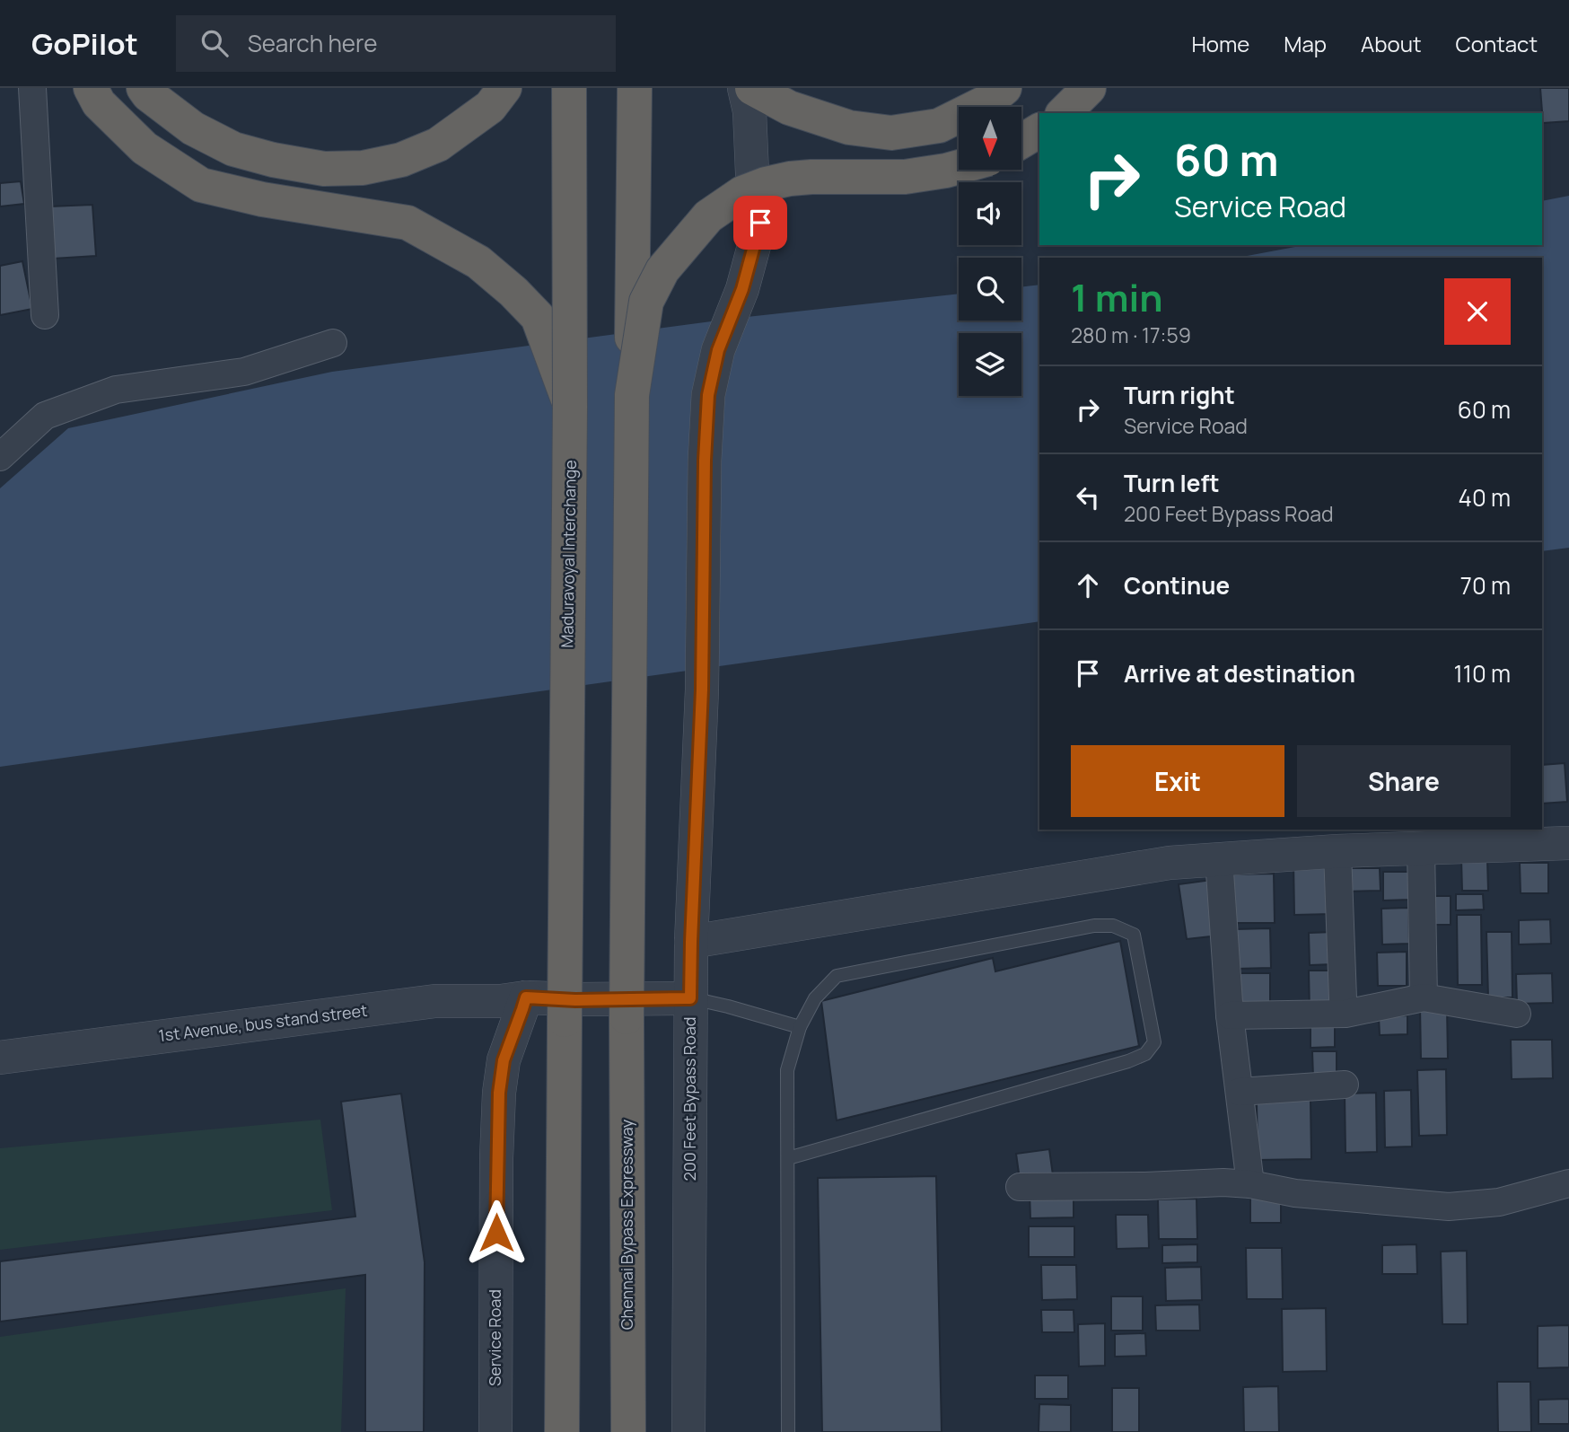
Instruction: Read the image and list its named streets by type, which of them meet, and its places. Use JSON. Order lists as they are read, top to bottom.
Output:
{
  "streets": {
    "highway": ["Maduravoyal Interchange", "Chennai Bypass Expressway"],
    "street": ["1st Avenue, bus stand street", "200 Feet Bypass Road", "Service Road"]
  },
  "crossings": [
    ["1st Avenue, bus stand street", "Service Road"]
  ],
  "north": "bottom",
  "page": {
    "header": "GoPilot",
    "search": "Search here",
    "nav": [
      "Home",
      "Map",
      "About",
      "Contact"
    ],
    "turn": ["60 m", "Service Road"],
    "heading": ["1 min", "280 m · 17:59"],
    "list": [
      {
        "name": "Turn right",
        "note": "Service Road",
        "value": "60 m"
      },
      {
        "name": "Turn left",
        "note": "200 Feet Bypass Road",
        "value": "40 m"
      },
      {
        "name": "Continue",
        "value": "70 m"
      },
      {
        "name": "Arrive at destination",
        "value": "110 m"
      }
    ],
    "buttons": ["Exit", "Share"]
  }
}
